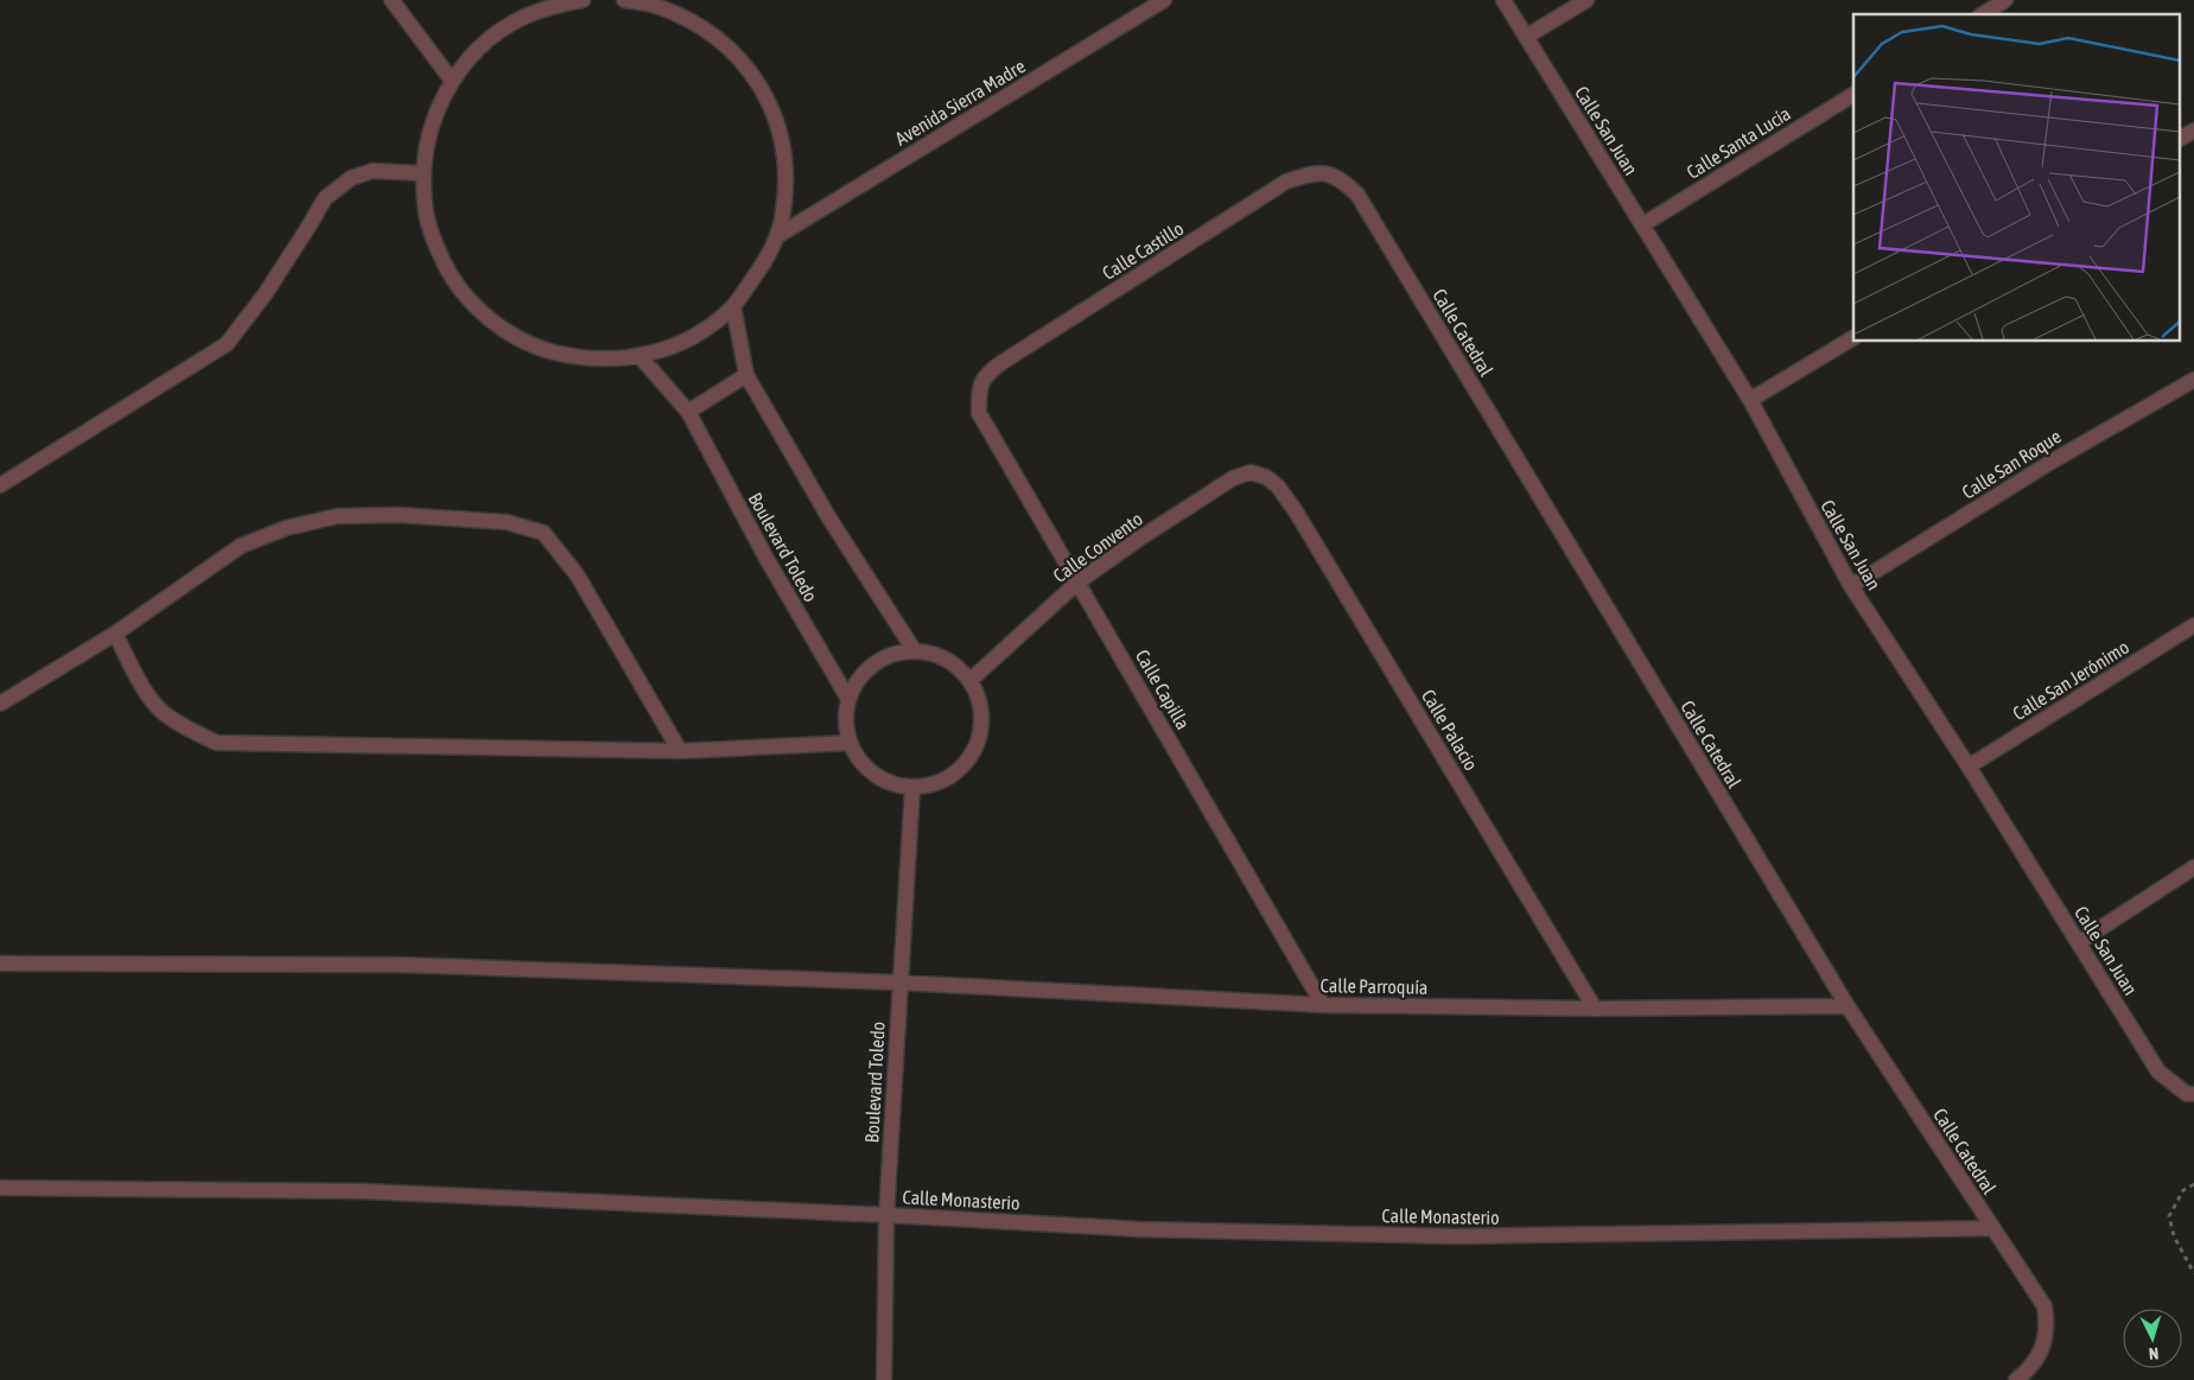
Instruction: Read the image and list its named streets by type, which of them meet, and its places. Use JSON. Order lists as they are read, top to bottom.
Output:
{
  "streets": {
    "street": [
      "Avenida Sierra Madre",
      "Calle San Juan",
      "Calle Santa Lucía",
      "Calle Castillo",
      "Calle Catedral",
      "Calle San Roque",
      "Boulevard Toledo",
      "Calle Convento",
      "Calle San Jerónimo",
      "Calle Capilla",
      "Calle Palacio",
      "Calle Parroquía",
      "Calle Monasterio"
    ]
  },
  "crossings": [
    ["Calle San Juan", "Calle Santa Lucía"],
    ["Calle San Juan", "Calle San Roque"],
    ["Calle San Juan", "Calle San Jerónimo"],
    ["Calle Castillo", "Calle Catedral"],
    ["Calle Castillo", "Calle Capilla"],
    ["Calle Catedral", "Calle Parroquía"],
    ["Calle Catedral", "Calle Monasterio"],
    ["Boulevard Toledo", "Calle Convento"],
    ["Boulevard Toledo", "Calle Parroquía"],
    ["Boulevard Toledo", "Calle Monasterio"],
    ["Calle Convento", "Calle Capilla"],
    ["Calle Convento", "Calle Palacio"],
    ["Calle Capilla", "Calle Parroquía"],
    ["Calle Palacio", "Calle Parroquía"]
  ],
  "north": "bottom"
}
